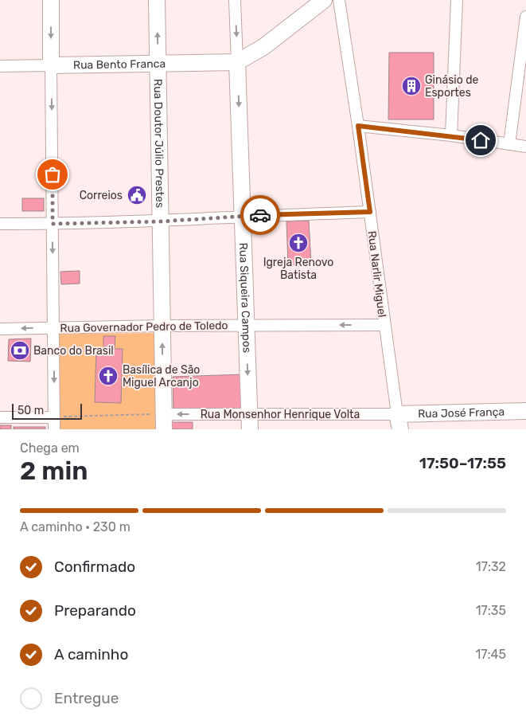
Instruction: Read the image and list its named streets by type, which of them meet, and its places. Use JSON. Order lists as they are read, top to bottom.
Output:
{
  "streets": {
    "main road": [
      "Rua Bento Franca",
      "Rua Doutor Júlio Prestes",
      "Rua Siqueira Campos",
      "Rua José França"
    ],
    "street": ["Rua Narlir Miguel", "Rua Governador Pedro de Toledo", "Rua Monsenhor Henrique Volta"]
  },
  "crossings": [
    ["Rua Bento Franca", "Rua Doutor Júlio Prestes"],
    ["Rua Bento Franca", "Rua Siqueira Campos"],
    ["Rua Doutor Júlio Prestes", "Rua Governador Pedro de Toledo"],
    ["Rua Doutor Júlio Prestes", "Rua Monsenhor Henrique Volta"],
    ["Rua Narlir Miguel", "Rua Governador Pedro de Toledo"],
    ["Rua Narlir Miguel", "Rua José França"],
    ["Rua Narlir Miguel", "Rua Monsenhor Henrique Volta"],
    ["Rua Siqueira Campos", "Rua Governador Pedro de Toledo"],
    ["Rua Siqueira Campos", "Rua Monsenhor Henrique Volta"],
    ["Rua José França", "Rua Monsenhor Henrique Volta"]
  ],
  "one_way": ["Rua Siqueira Campos", "Rua Governador Pedro de Toledo", "Rua Monsenhor Henrique Volta"],
  "places": {
    "building": ["Ginásio de Esportes"],
    "public building": ["Correios"],
    "church": ["Igreja Renovo Batista", "Basílica de São Miguel Arcanjo"],
    "bank": ["Banco do Brasil"]
  },
  "scale_bar": "50 m",
  "page": {
    "scale": "50 m",
    "heading": ["2 min", "Chega em", "17:50–17:55"],
    "bar": "A caminho · 230 m",
    "list": [
      ["Confirmado", "17:32"],
      ["Preparando", "17:35"],
      ["A caminho", "17:45"],
      "Entregue"
    ]
  }
}
